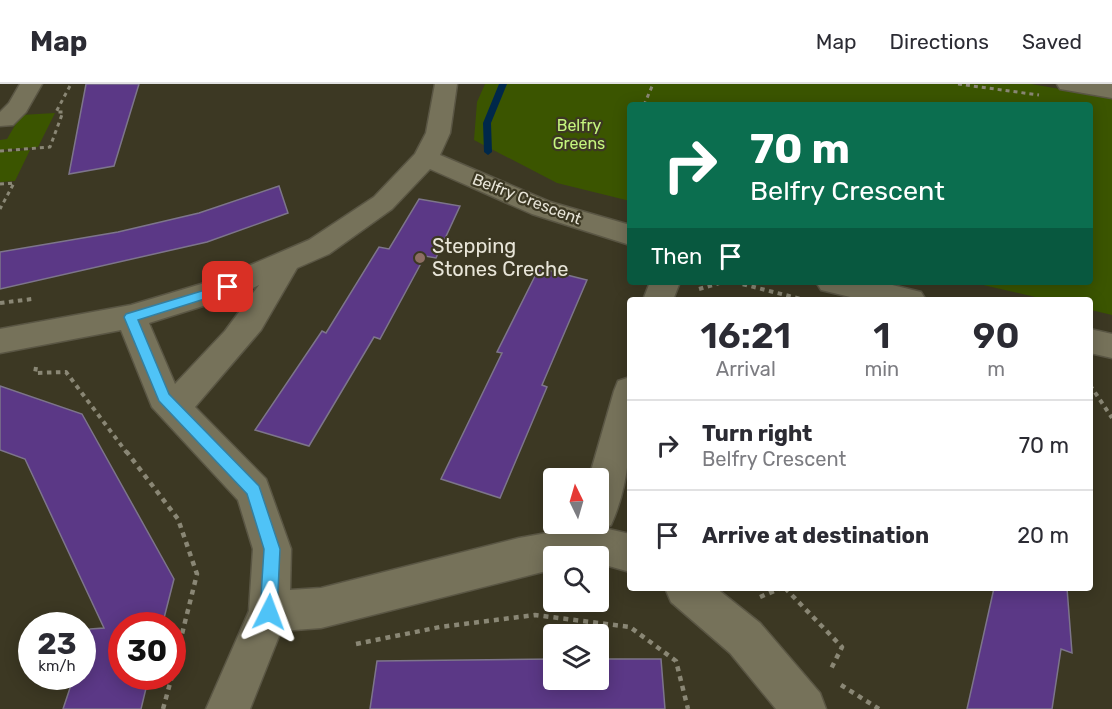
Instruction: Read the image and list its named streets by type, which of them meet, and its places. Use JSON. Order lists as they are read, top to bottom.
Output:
{
  "streets": {
    "street": ["Belfry Crescent"]
  },
  "parks": ["Belfry Greens"],
  "places": ["Stepping Stones Creche"],
  "north": "top",
  "page": {
    "header": "Map",
    "nav": ["Map", "Directions", "Saved"],
    "turn": ["70 m", "Belfry Crescent"],
    "then": "Then",
    "eta": [
      "16:21",
      "Arrival",
      "1",
      "min",
      "90",
      "m"
    ],
    "list": [
      {
        "name": "Turn right",
        "note": "Belfry Crescent",
        "value": "70 m"
      },
      {
        "name": "Arrive at destination",
        "value": "20 m"
      }
    ],
    "speed": "23 km/h",
    "limit": "30"
  }
}
